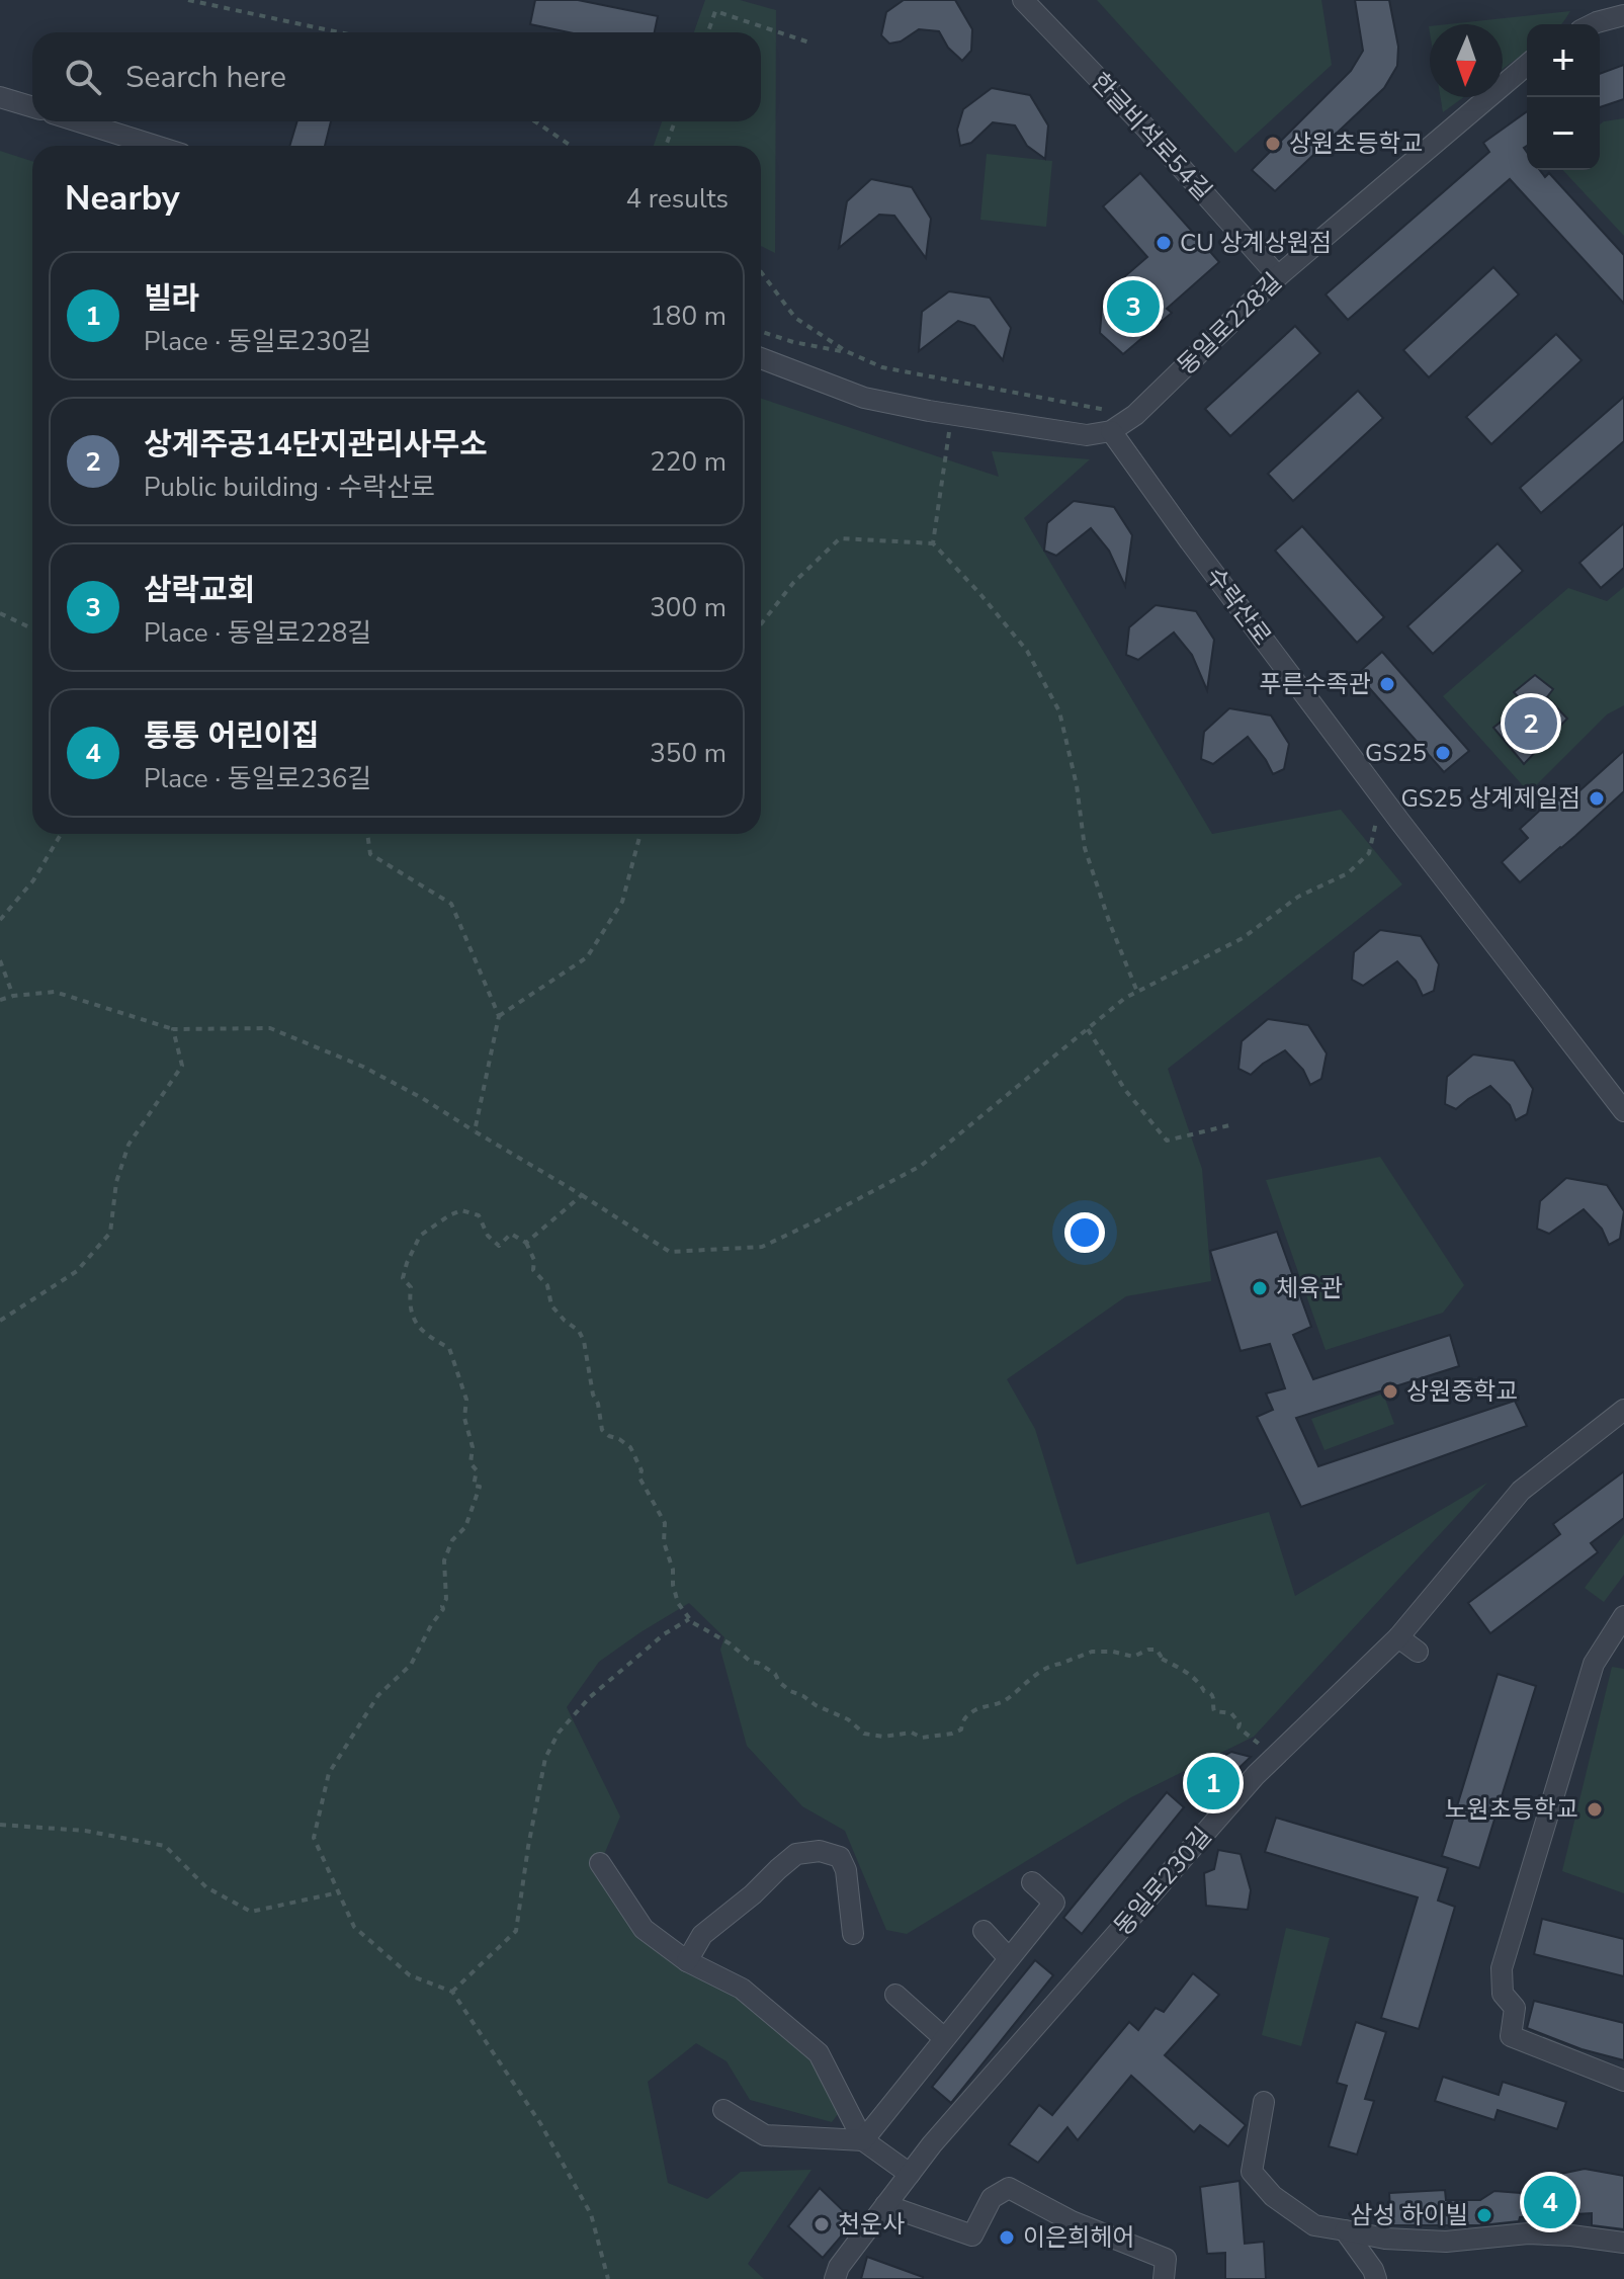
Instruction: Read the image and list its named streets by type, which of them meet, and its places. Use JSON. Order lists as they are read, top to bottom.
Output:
{
  "streets": {
    "street": [
      "한글비석로54길",
      "동일로228길",
      "수락산로",
      "동일로230길"
    ]
  },
  "crossings": [
    ["한글비석로54길", "동일로228길"],
    ["동일로228길", "수락산로"]
  ],
  "places": [
    "상원초등학교",
    "CU 상계상원점",
    "푸른수족관",
    "GS25",
    "GS25 상계제일점",
    "체육관",
    "상원중학교",
    "노원초등학교",
    "삼성 하이빌",
    "천운사",
    "이은희헤어"
  ],
  "north": "bottom",
  "page": {
    "map_buttons": ["+", "−"],
    "search": "Search here",
    "heading": ["Nearby", "4 results"],
    "list": [
      {
        "mark": "1",
        "name": "빌라",
        "note": "Place · 동일로230길",
        "value": "180 m"
      },
      {
        "mark": "2",
        "name": "상계주공14단지관리사무소",
        "note": "Public building · 수락산로",
        "value": "220 m"
      },
      {
        "mark": "3",
        "name": "삼락교회",
        "note": "Place · 동일로228길",
        "value": "300 m"
      },
      {
        "mark": "4",
        "name": "통통 어린이집",
        "note": "Place · 동일로236길",
        "value": "350 m"
      }
    ],
    "pins": [
      "3",
      "2",
      "1",
      "4"
    ]
  }
}
